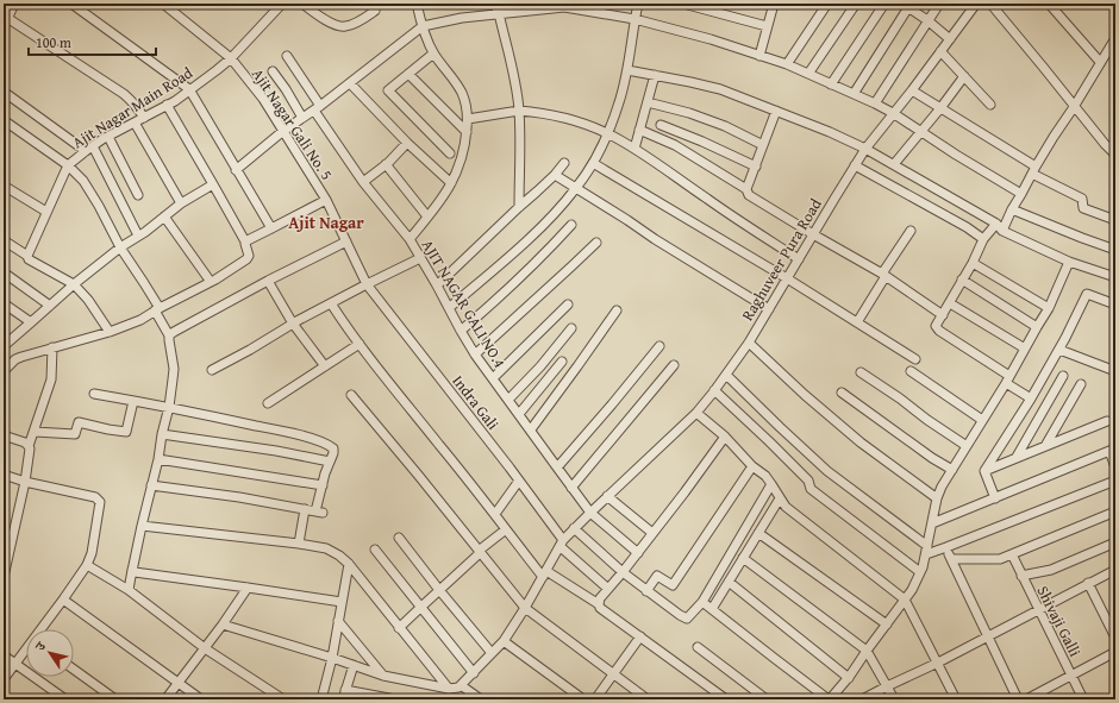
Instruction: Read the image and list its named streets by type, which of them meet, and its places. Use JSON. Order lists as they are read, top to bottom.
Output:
{
  "streets": {
    "street": [
      "Ajit Nagar Main Road",
      "Ajit Nagar Gali No. 5",
      "Raghuveer Pura Road",
      "AJIT NAGAR GALI NO.4",
      "Indra Gali",
      "Shivaji Galli"
    ]
  },
  "crossings": [
    ["Ajit Nagar Main Road", "Ajit Nagar Gali No. 5"],
    ["Ajit Nagar Gali No. 5", "Indra Gali"],
    ["Raghuveer Pura Road", "AJIT NAGAR GALI NO.4"]
  ],
  "districts": ["Ajit Nagar"],
  "scale_bar": "100 m",
  "north": "top left"
}
